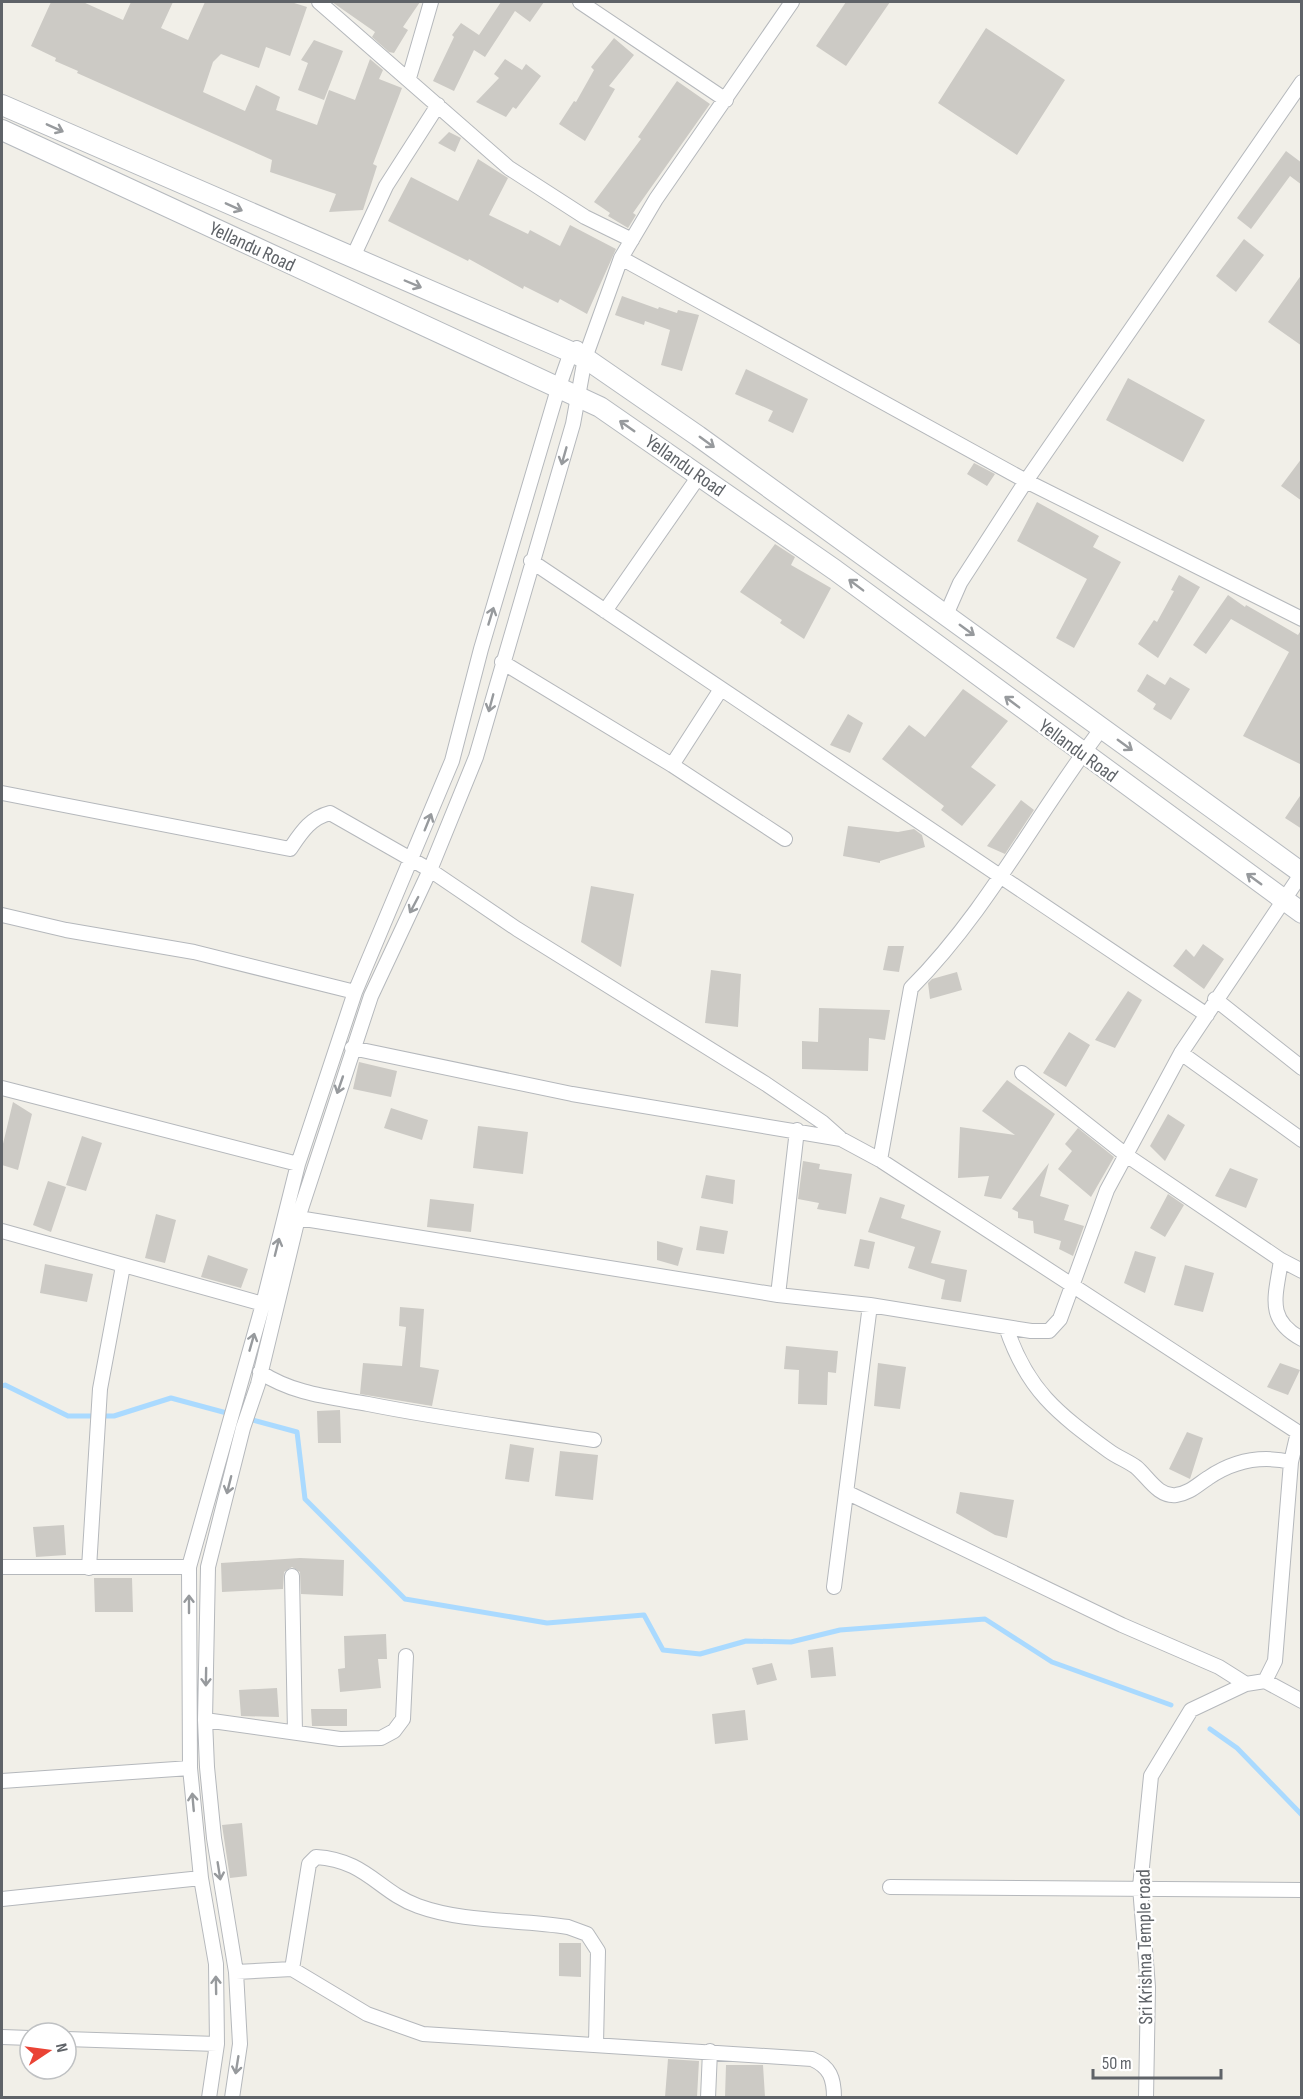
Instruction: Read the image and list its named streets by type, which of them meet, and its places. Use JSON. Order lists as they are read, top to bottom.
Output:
{
  "streets": {
    "main road": ["Yellandu Road"],
    "street": ["Sri Krishna Temple road"]
  },
  "scale_bar": "50 m",
  "north": "right"
}
